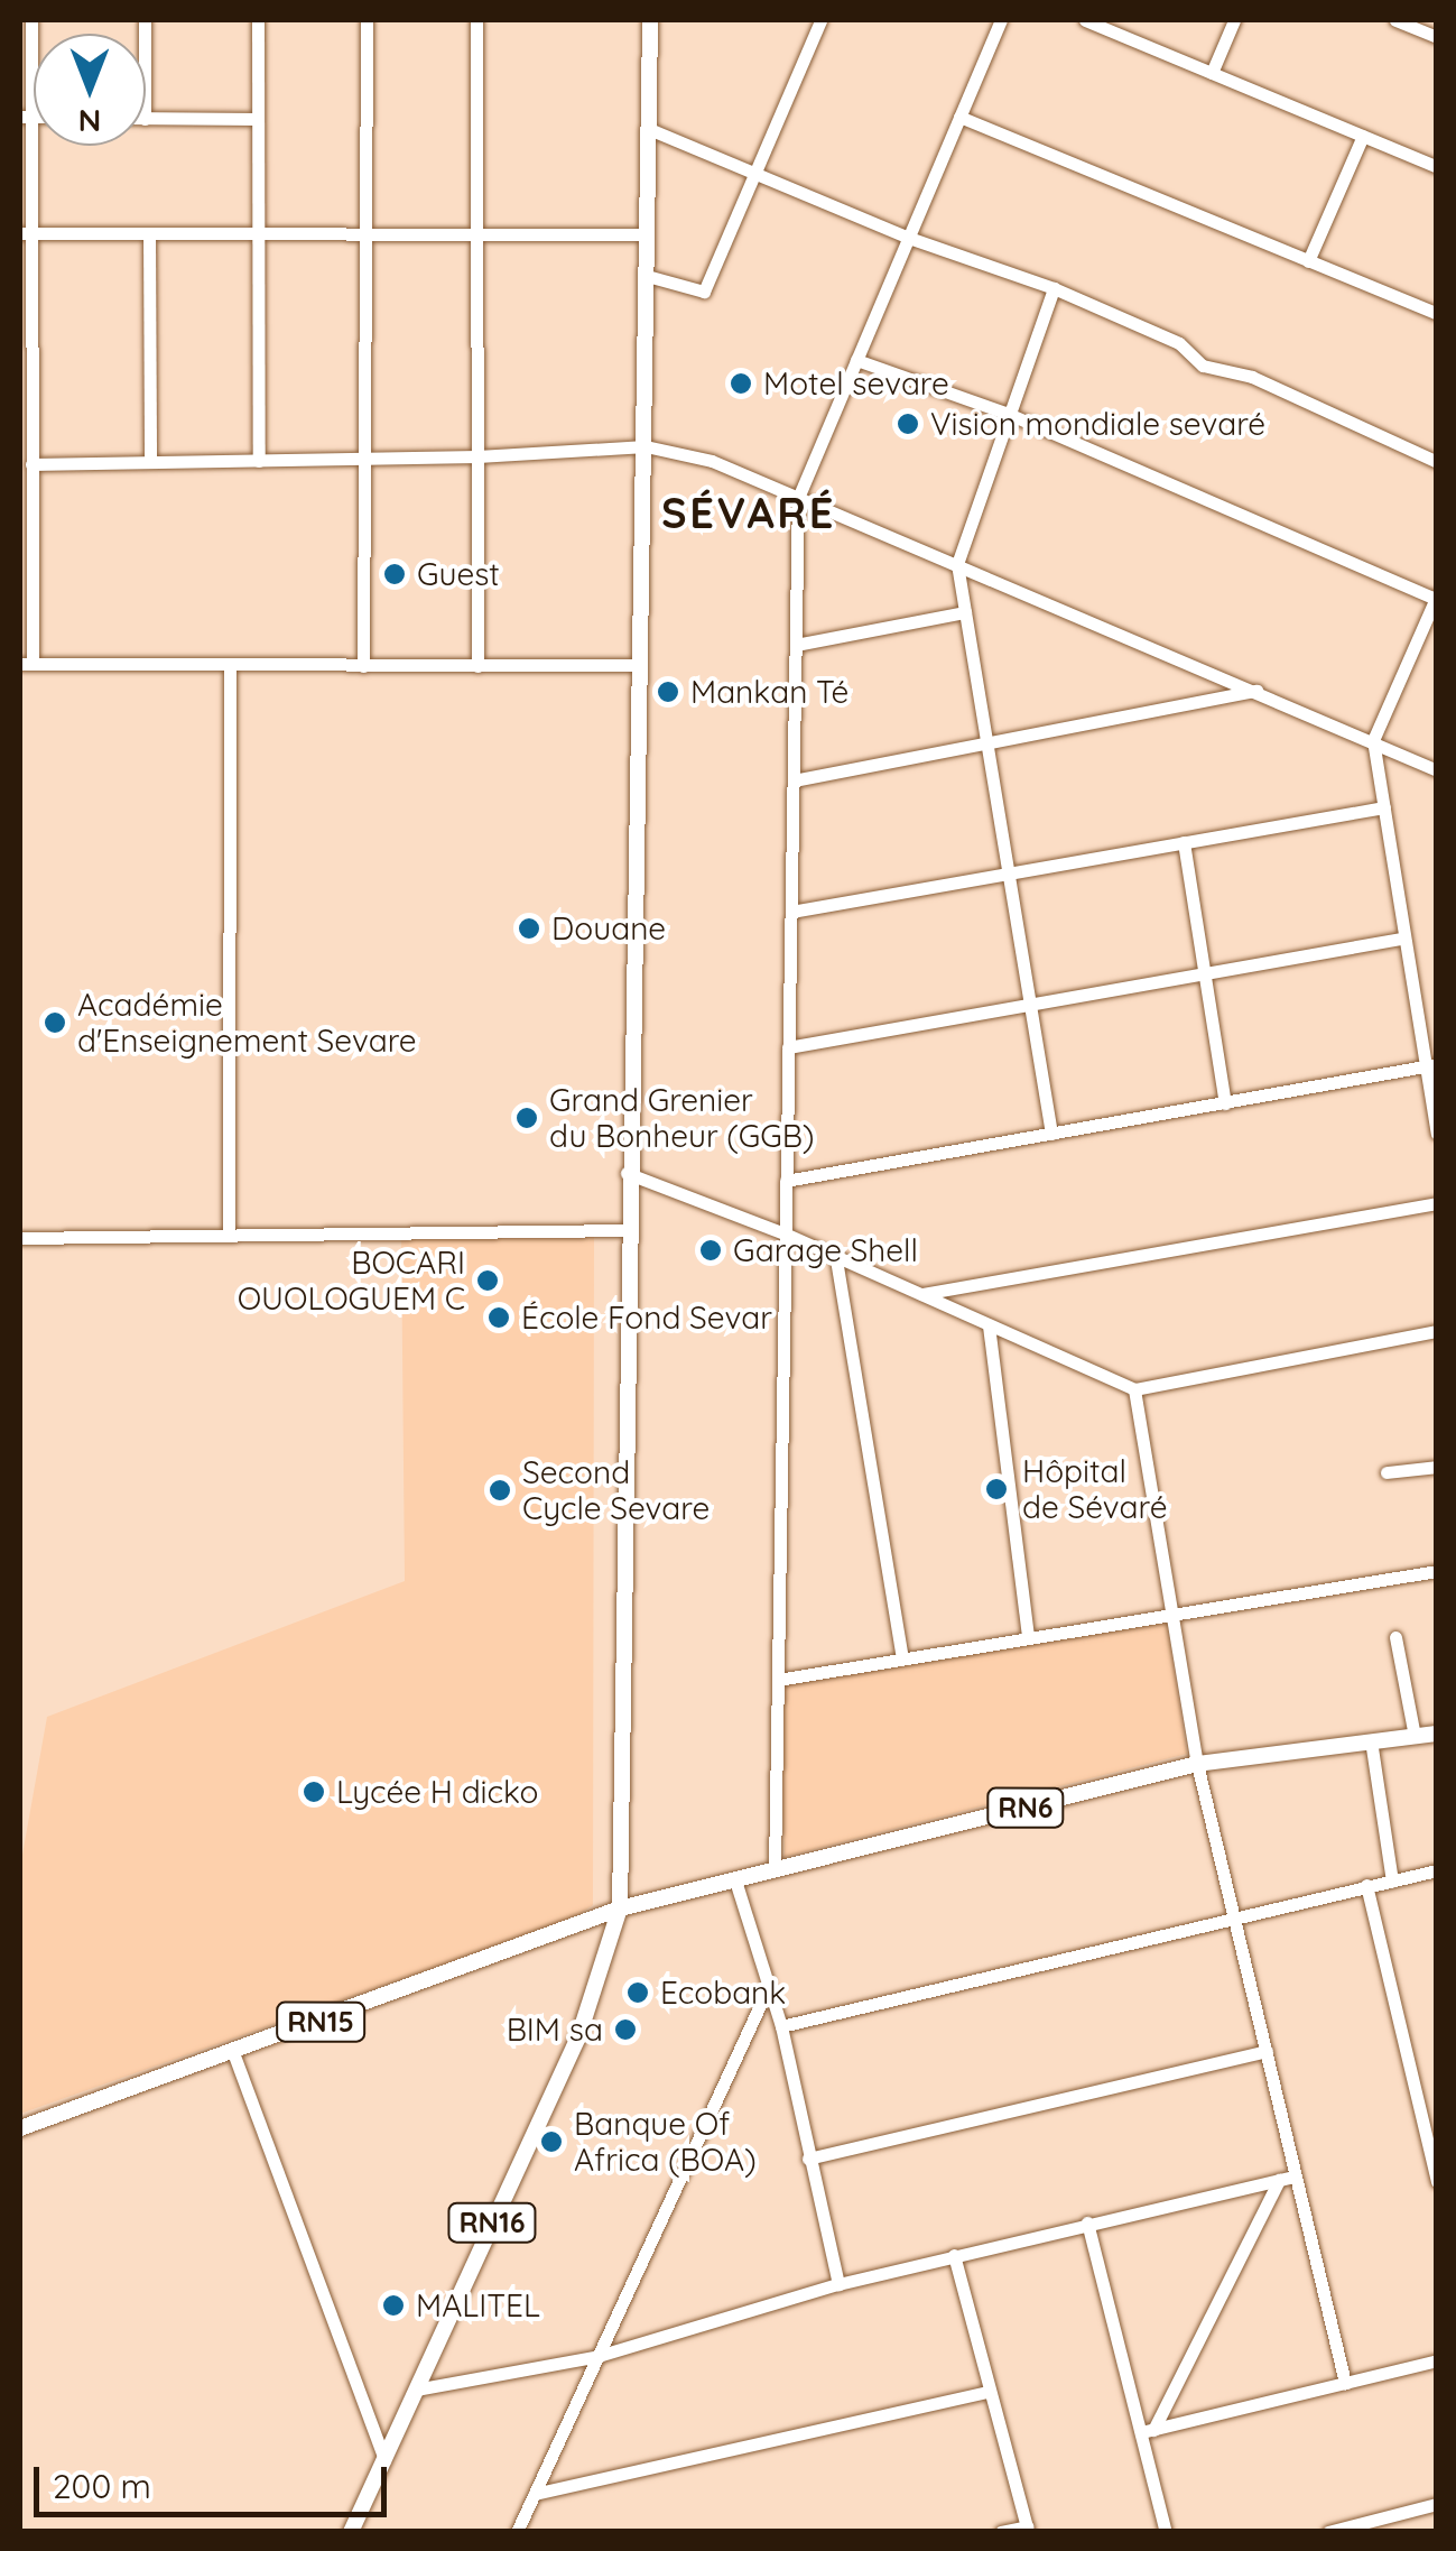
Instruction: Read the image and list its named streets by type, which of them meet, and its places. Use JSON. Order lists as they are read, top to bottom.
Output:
{
  "streets": {
    "main road": ["RN6", "RN15", "RN16"]
  },
  "crossings": [
    ["RN6", "RN15"],
    ["RN6", "RN16"],
    ["RN15", "RN16"]
  ],
  "districts": ["SÉVARÉ"],
  "places": [
    "Motel sevare",
    "Vision mondiale sevaré",
    "Guest",
    "Mankan Té",
    "Douane",
    "Académie d'Enseignement Sevare",
    "Grand Grenier du Bonheur (GGB)",
    "Garage Shell",
    "BOCARI OUOLOGUEM C",
    "École Fond Sevar",
    "Hôpital de Sévaré",
    "Second Cycle Sevare",
    "Lycée H dicko",
    "Ecobank",
    "BIM sa",
    "Banque Of Africa (BOA)",
    "MALITEL"
  ],
  "scale_bar": "200 m",
  "north": "bottom"
}
